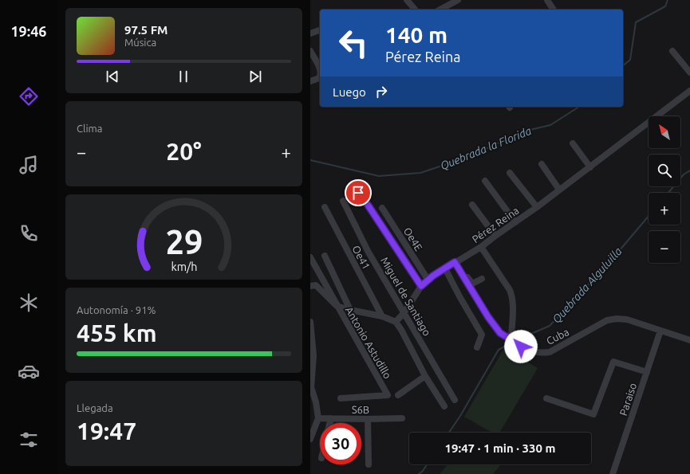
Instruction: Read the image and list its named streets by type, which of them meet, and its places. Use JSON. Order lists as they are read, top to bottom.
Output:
{
  "streets": {
    "street": [
      "Pérez Reina",
      "Oe4E",
      "Oe41",
      "Miguel de Santiago",
      "Cuba",
      "Antonio Astudillo",
      "Paraiso",
      "S6B"
    ]
  },
  "crossings": [
    ["Pérez Reina", "Oe4E"],
    ["Pérez Reina", "Miguel de Santiago"],
    ["Cuba", "Paraiso"]
  ],
  "water": ["Quebrada la Florida", "Quebrada Alguluilla"],
  "north": "top left",
  "page": {
    "tabs": "19:46",
    "turn": ["140 m", "Pérez Reina"],
    "song": ["97.5 FM", "Música"],
    "then": "Luego",
    "tile": [
      "Clima",
      ["Autonomía · 91%", "455 km"],
      ["Llegada", "19:47"]
    ],
    "map_buttons": ["+", "−"],
    "heat": ["−", "20°", "+"],
    "limit": "30",
    "trip": "19:47 · 1 min · 330 m",
    "gauge": ["29", "km/h"]
  }
}
